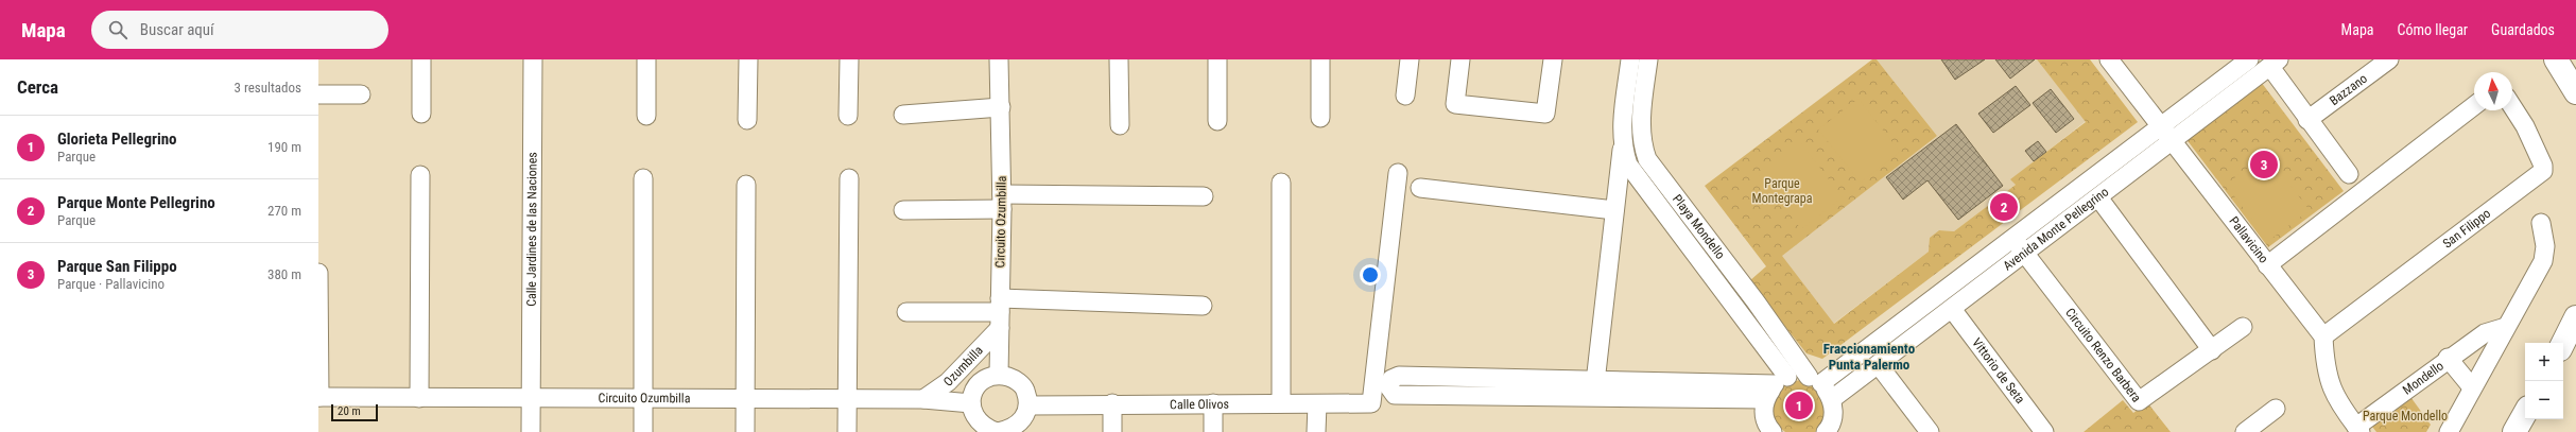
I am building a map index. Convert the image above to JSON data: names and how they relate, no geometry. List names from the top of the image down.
{
  "streets": {
    "street": [
      "Bazzano",
      "Circuito Ozumbilla",
      "Playa Mondello",
      "Calle Jardines de las Naciones",
      "Avenida Monte Pellegrino",
      "San Filippo",
      "Pallavicino",
      "Circuito Renzo Barbera",
      "Ozumbilla",
      "Vittorio de Seta",
      "Mondello",
      "Calle Olivos"
    ]
  },
  "crossings": [
    ["Circuito Ozumbilla", "Calle Jardines de las Naciones"],
    ["Circuito Ozumbilla", "Ozumbilla"],
    ["Circuito Ozumbilla", "Calle Olivos"],
    ["Playa Mondello", "Avenida Monte Pellegrino"],
    ["Avenida Monte Pellegrino", "Pallavicino"],
    ["Avenida Monte Pellegrino", "Circuito Renzo Barbera"],
    ["Avenida Monte Pellegrino", "Vittorio de Seta"],
    ["San Filippo", "Pallavicino"]
  ],
  "districts": ["Fraccionamiento Punta Palermo"],
  "parks": ["Parque Montegrapa", "Parque Mondello"],
  "scale_bar": "20 m",
  "north": "top",
  "page": {
    "header": "Mapa",
    "search": "Buscar aquí",
    "nav": ["Mapa", "Cómo llegar", "Guardados"],
    "heading": ["Cerca", "3 resultados"],
    "list": [
      {
        "mark": "1",
        "name": "Glorieta Pellegrino",
        "note": "Parque",
        "value": "190 m"
      },
      {
        "mark": "2",
        "name": "Parque Monte Pellegrino",
        "note": "Parque",
        "value": "270 m"
      },
      {
        "mark": "3",
        "name": "Parque San Filippo",
        "note": "Parque · Pallavicino",
        "value": "380 m"
      }
    ],
    "pins": ["3", "2", "1"],
    "map_buttons": ["+", "−"],
    "scale": "20 m"
  }
}
